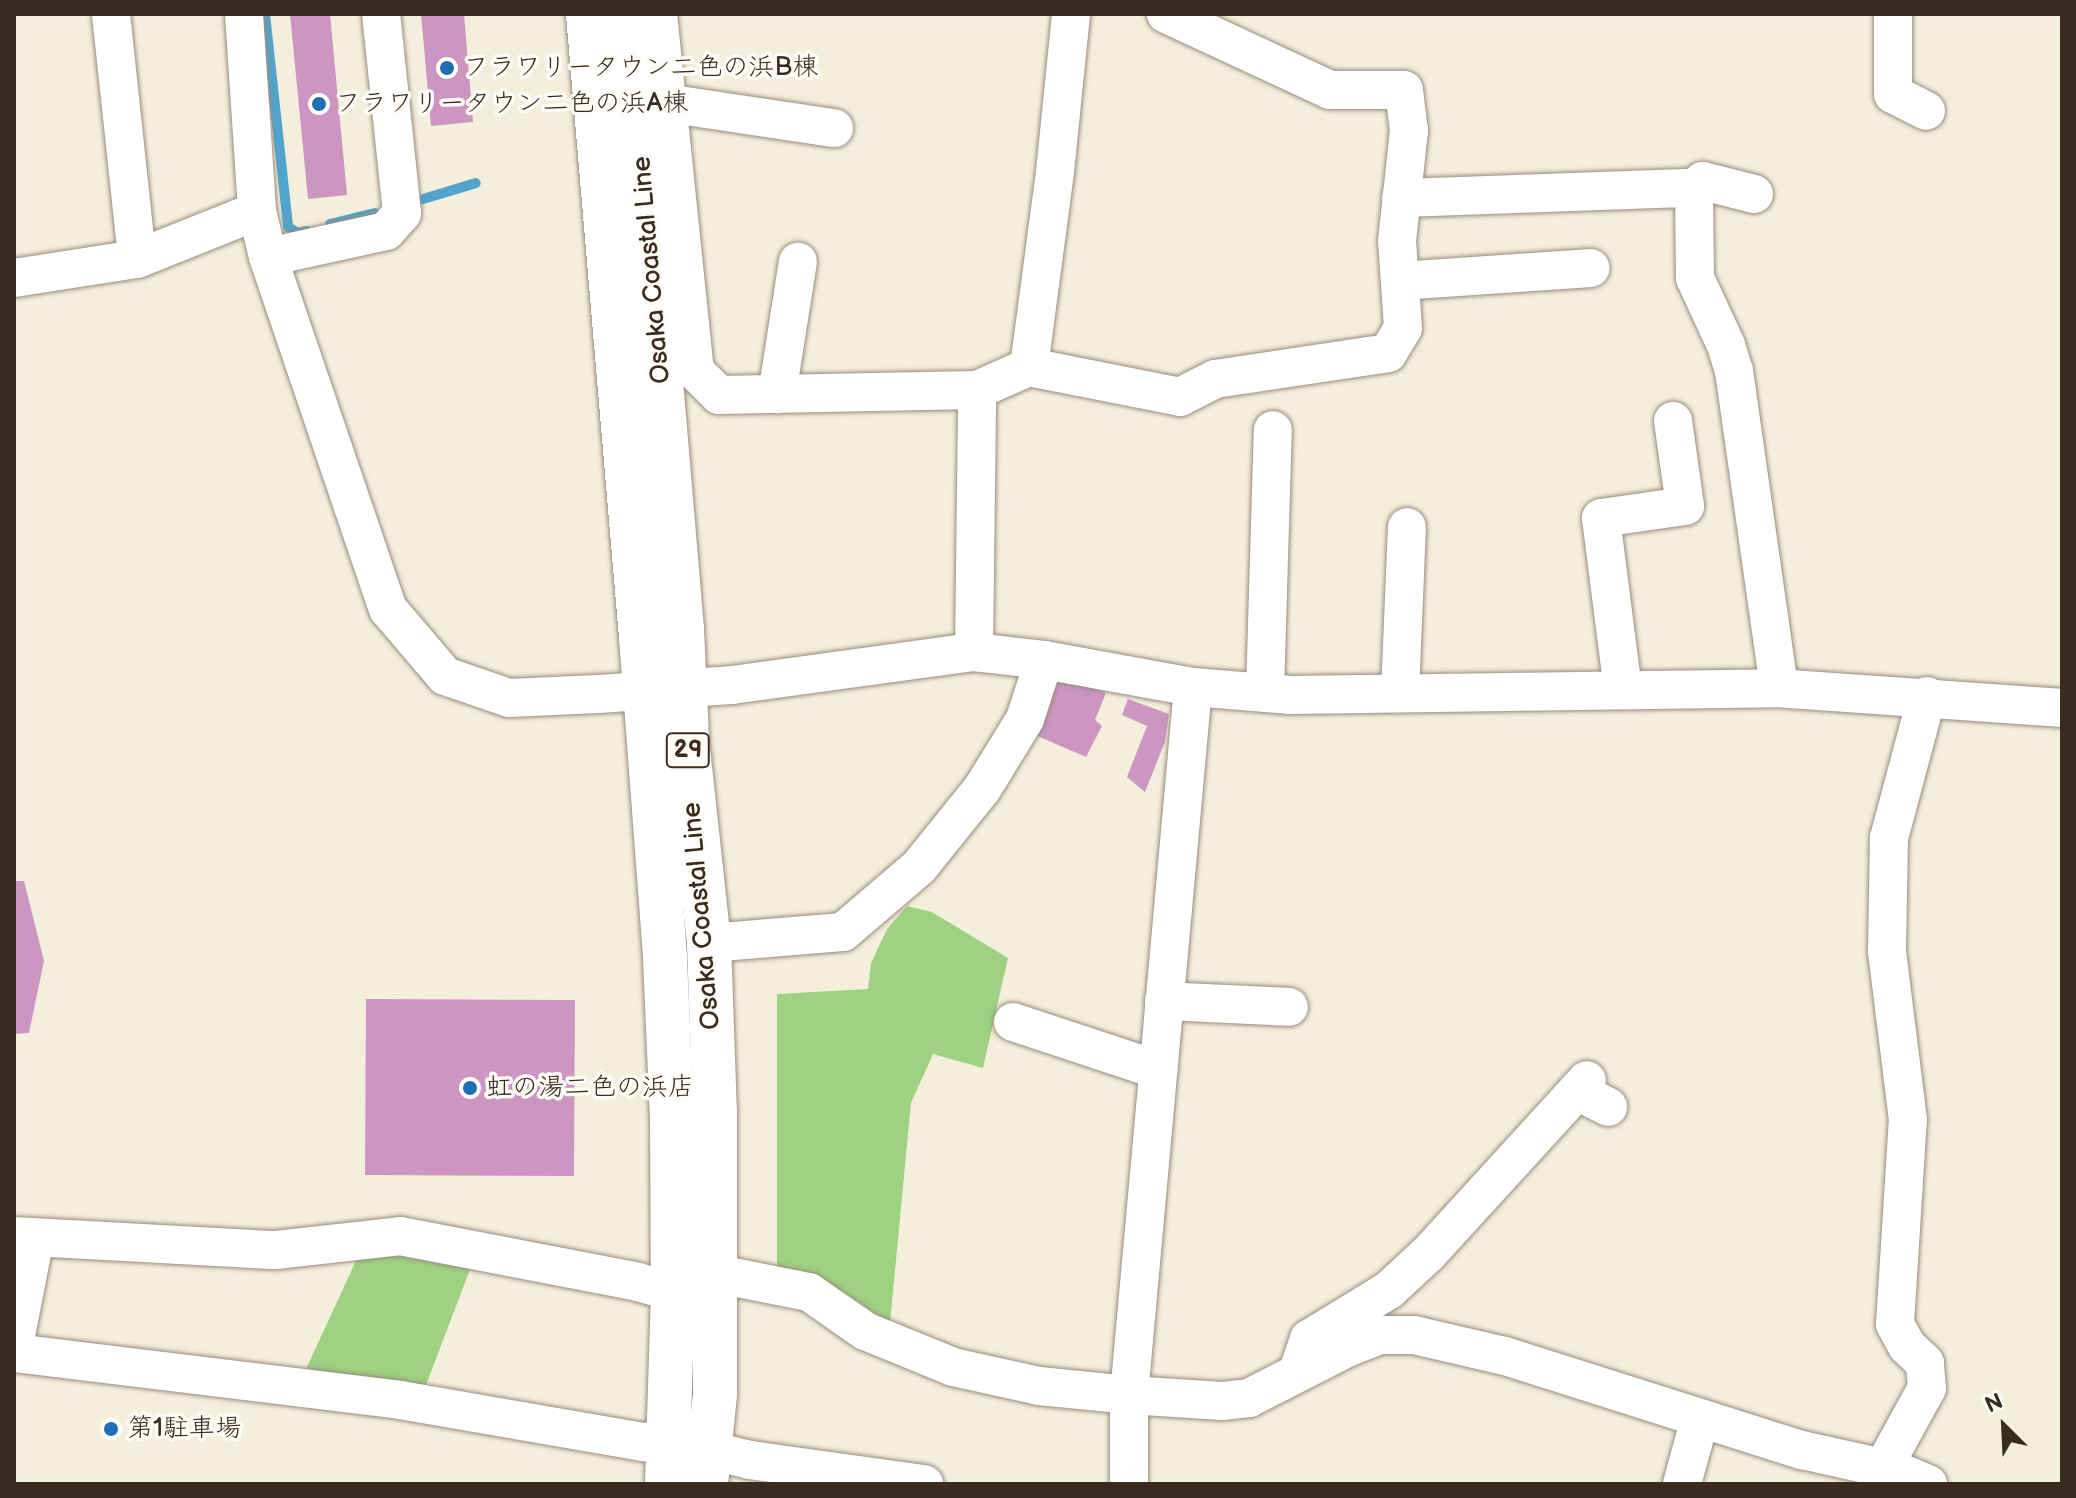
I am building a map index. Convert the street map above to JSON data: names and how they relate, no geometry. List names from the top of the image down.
{
  "streets": {
    "main road": ["Osaka Coastal Line", "29"]
  },
  "places": [
    "フラワリータウン二色の浜B棟",
    "フラワリータウン二色の浜A棟",
    "虹の湯二色の浜店",
    "第1駐車場"
  ],
  "north": "top left"
}
